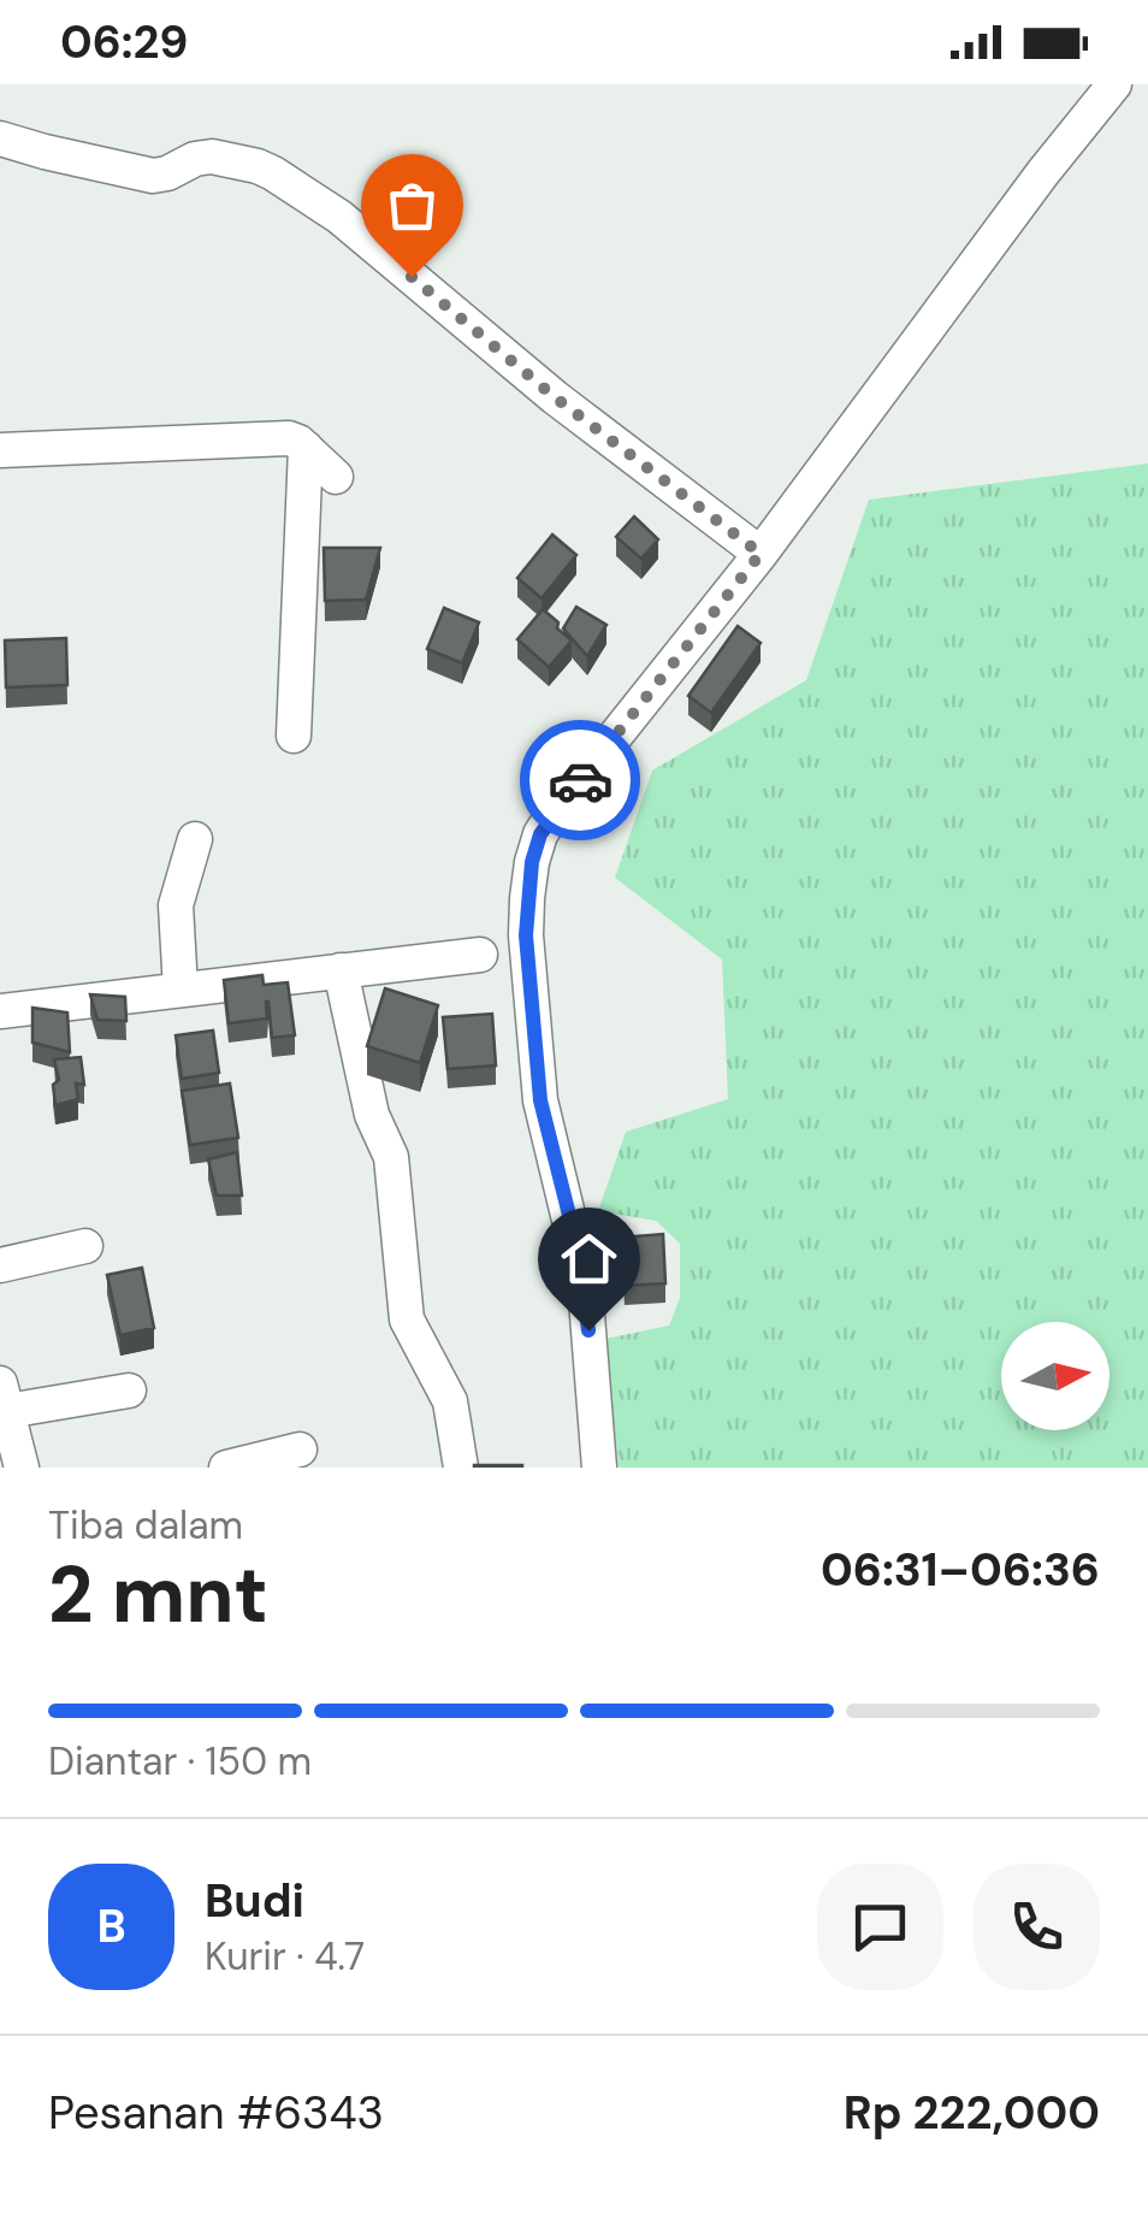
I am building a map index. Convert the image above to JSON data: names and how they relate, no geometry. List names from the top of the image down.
{
  "north": "right",
  "page": {
    "status": "06:29",
    "heading": ["2 mnt", "Tiba dalam", "06:31–06:36"],
    "panel": [
      "Budi",
      "Kurir · 4.7",
      "Pesanan #6343",
      "Rp 222,000"
    ],
    "bar": "Diantar · 150 m",
    "round": "B"
  }
}
